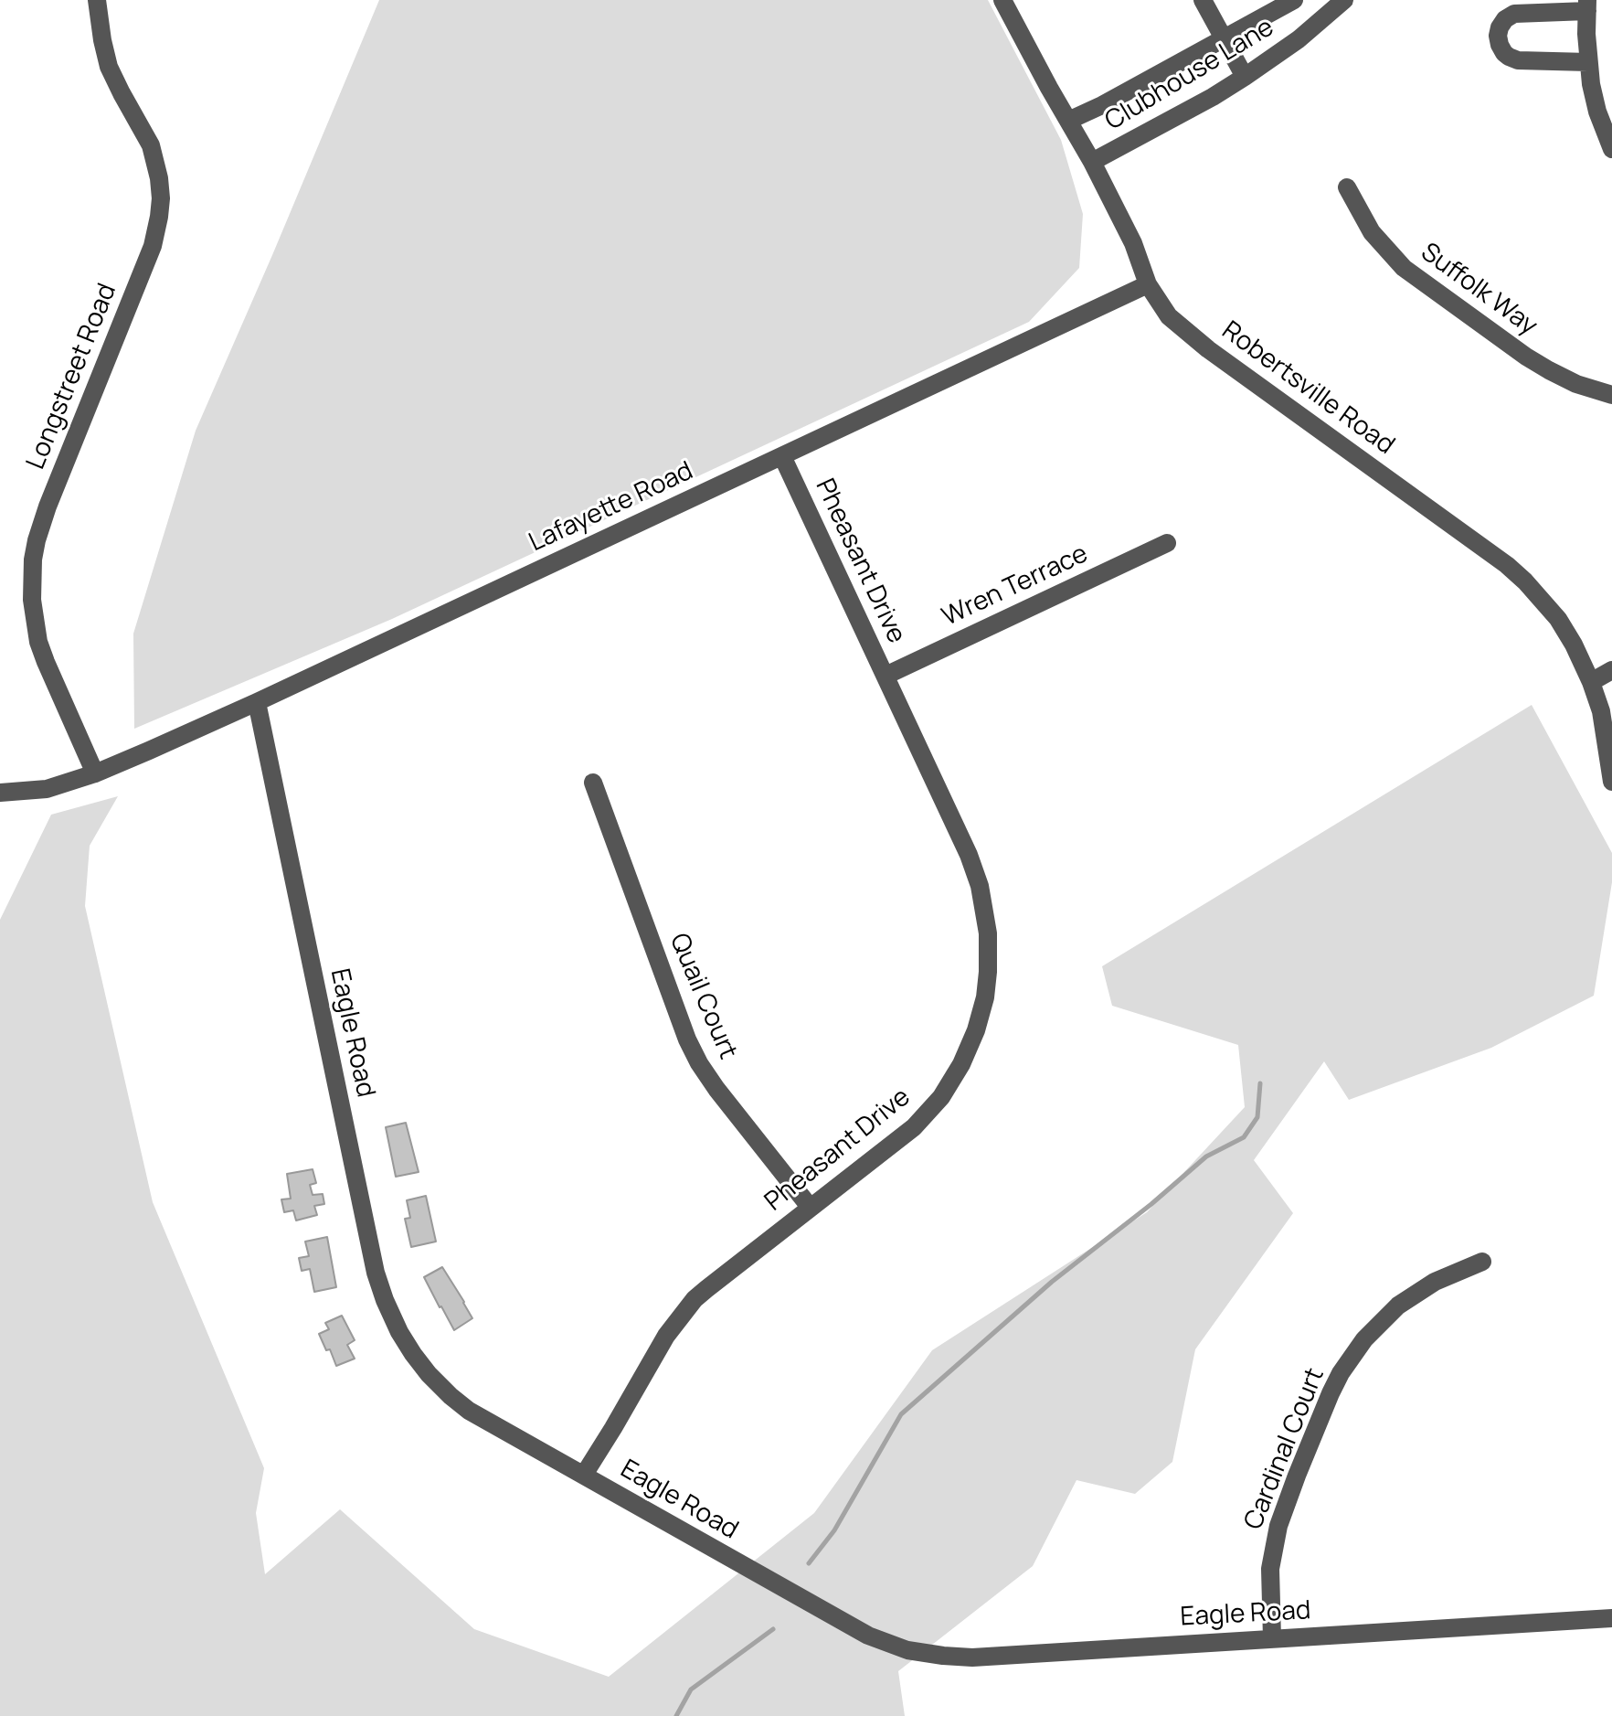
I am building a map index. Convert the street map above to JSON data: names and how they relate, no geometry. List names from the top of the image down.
{
  "streets": {
    "street": [
      "Clubhouse Lane",
      "Suffolk Way",
      "Longstreet Road",
      "Robertsville Road",
      "Lafayette Road",
      "Pheasant Drive",
      "Wren Terrace",
      "Quail Court",
      "Eagle Road",
      "Cardinal Court"
    ]
  },
  "crossings": [
    ["Clubhouse Lane", "Robertsville Road"],
    ["Longstreet Road", "Lafayette Road"],
    ["Robertsville Road", "Lafayette Road"],
    ["Lafayette Road", "Pheasant Drive"],
    ["Lafayette Road", "Eagle Road"],
    ["Pheasant Drive", "Wren Terrace"],
    ["Pheasant Drive", "Quail Court"],
    ["Pheasant Drive", "Eagle Road"],
    ["Eagle Road", "Cardinal Court"]
  ]
}
